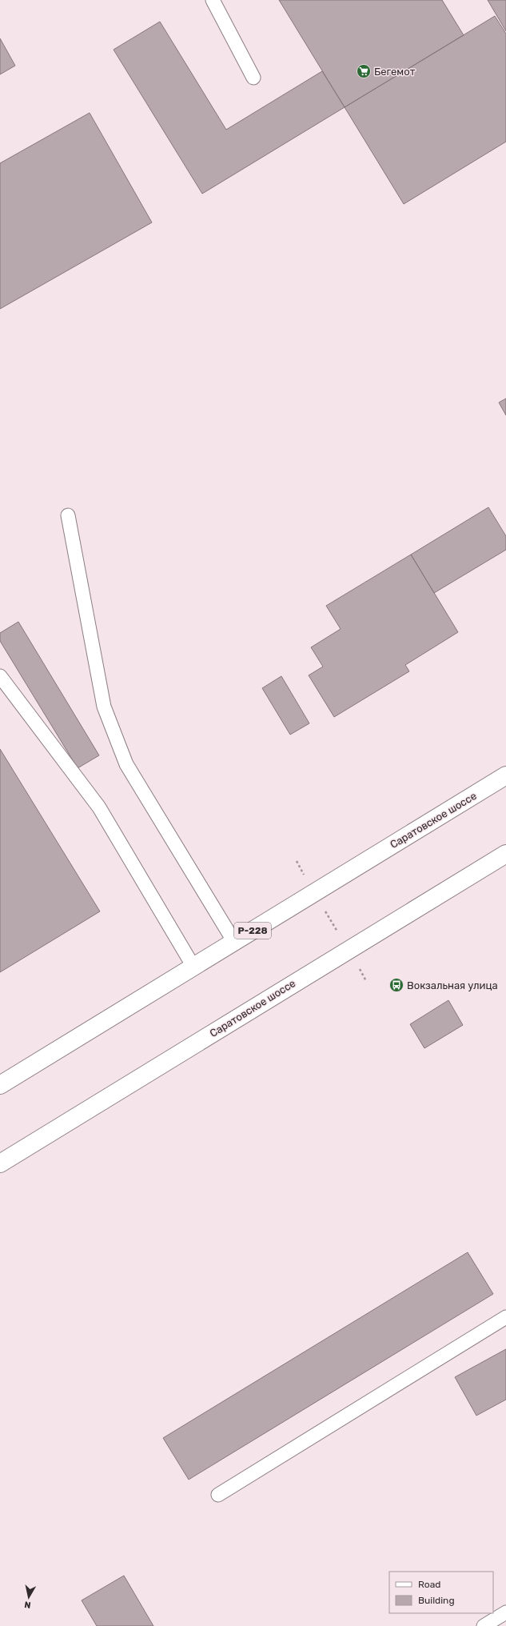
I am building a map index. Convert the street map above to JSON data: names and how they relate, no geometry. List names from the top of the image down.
{
  "streets": {
    "main road": ["Саратовское шоссе", "Р-228"]
  },
  "places": {
    "supermarket": ["Бегемот"],
    "bus stop": ["Вокзальная улица"]
  },
  "legend": ["Road", "Building"],
  "north": "bottom"
}
